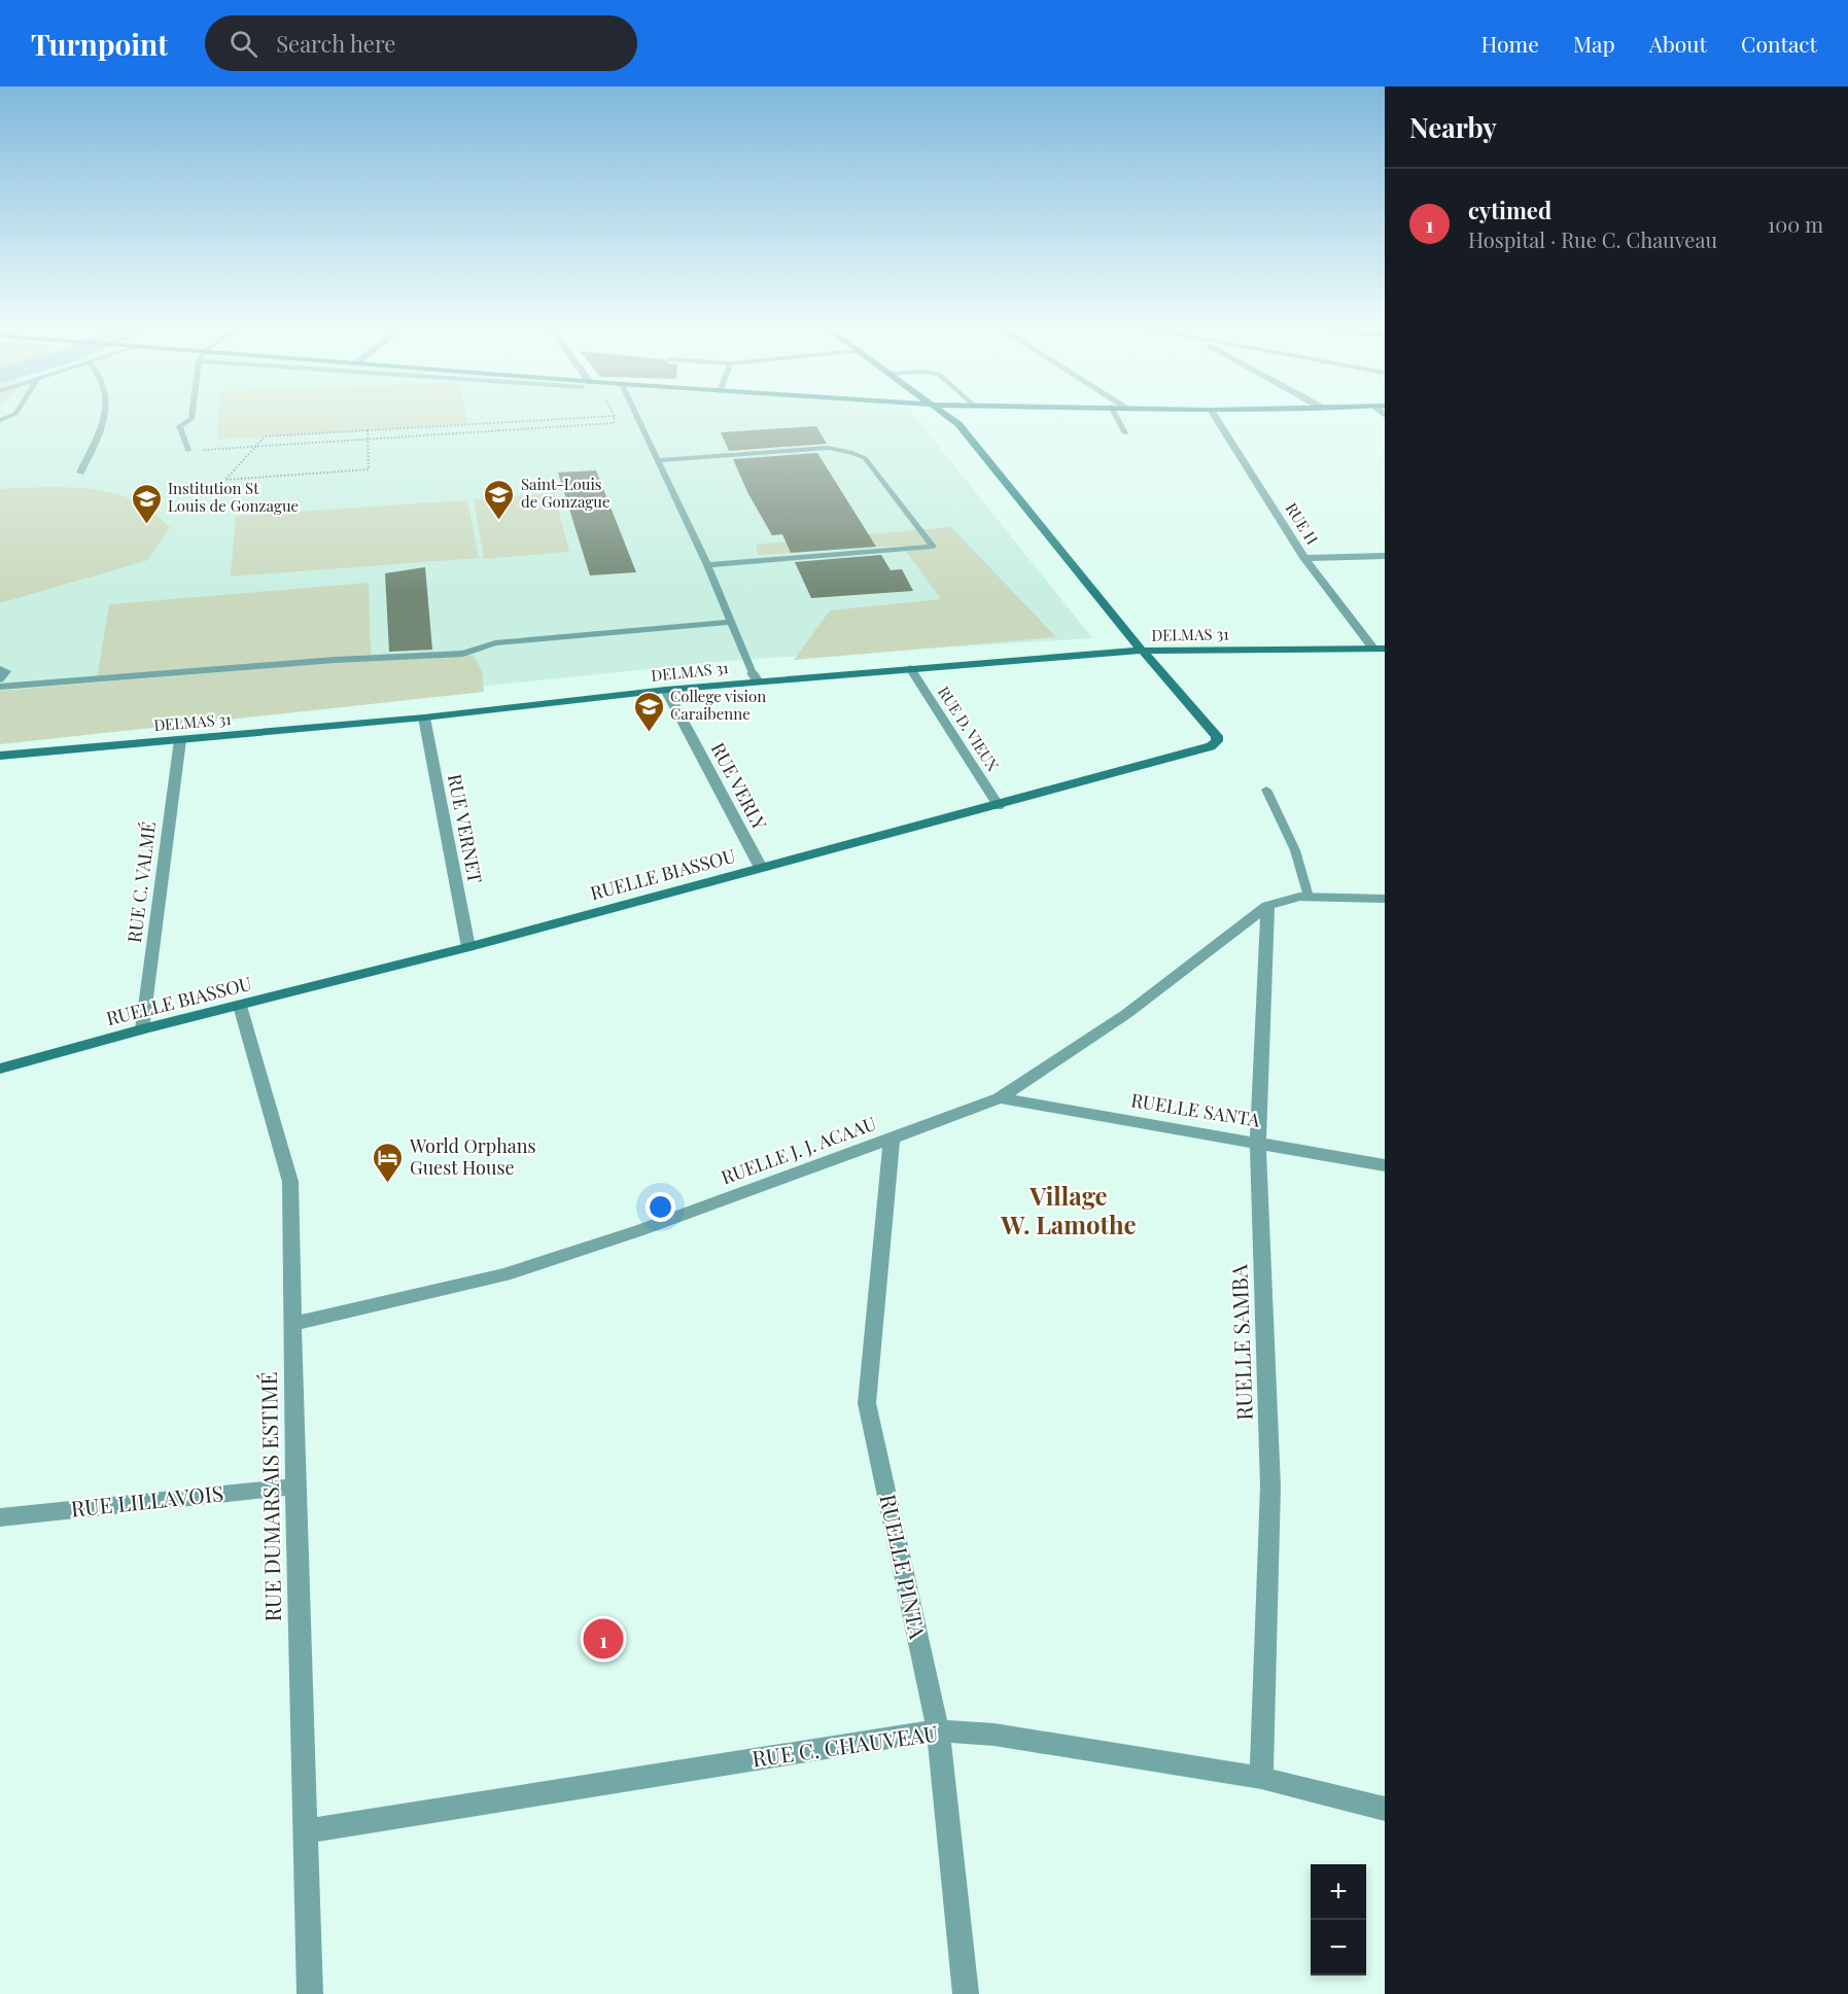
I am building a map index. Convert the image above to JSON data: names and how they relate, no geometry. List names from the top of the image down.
{
  "streets": {
    "street": [
      "RUE H",
      "DELMAS 31",
      "RUE D. VIEUX",
      "RUE VERLY",
      "RUE VERNET",
      "RUELLE BIASSOU",
      "RUE C. VALMÉ",
      "RUELLE SANTA",
      "RUELLE J. J. ACAAU",
      "RUELLE SAMBA",
      "RUE DUMARSAIS ESTIMÉ",
      "RUE LILLAVOIS",
      "RUELLE PINTA",
      "RUE C. CHAUVEAU"
    ]
  },
  "crossings": [
    ["RUE H", "DELMAS 31"],
    ["DELMAS 31", "RUE D. VIEUX"],
    ["DELMAS 31", "RUE VERLY"],
    ["DELMAS 31", "RUE VERNET"],
    ["DELMAS 31", "RUELLE BIASSOU"],
    ["DELMAS 31", "RUE C. VALMÉ"],
    ["RUE D. VIEUX", "RUELLE BIASSOU"],
    ["RUE VERLY", "RUELLE BIASSOU"],
    ["RUE VERNET", "RUELLE BIASSOU"],
    ["RUELLE BIASSOU", "RUE C. VALMÉ"],
    ["RUELLE BIASSOU", "RUE DUMARSAIS ESTIMÉ"],
    ["RUELLE SANTA", "RUELLE J. J. ACAAU"],
    ["RUELLE SANTA", "RUELLE SAMBA"],
    ["RUELLE J. J. ACAAU", "RUELLE SAMBA"],
    ["RUELLE J. J. ACAAU", "RUE DUMARSAIS ESTIMÉ"],
    ["RUELLE J. J. ACAAU", "RUELLE PINTA"],
    ["RUELLE SAMBA", "RUE C. CHAUVEAU"],
    ["RUE DUMARSAIS ESTIMÉ", "RUE LILLAVOIS"],
    ["RUE DUMARSAIS ESTIMÉ", "RUE C. CHAUVEAU"],
    ["RUELLE PINTA", "RUE C. CHAUVEAU"]
  ],
  "districts": ["Village W. Lamothe"],
  "places": {
    "school or university": ["Saint-Louis de Gonzague", "Institution St Louis de Gonzague", "College vision Caraibenne"],
    "hotel": ["World Orphans Guest House"]
  },
  "page": {
    "header": "Turnpoint",
    "search": "Search here",
    "nav": [
      "Home",
      "Map",
      "About",
      "Contact"
    ],
    "heading": "Nearby",
    "list": [
      {
        "mark": "1",
        "name": "cytimed",
        "note": "Hospital · Rue C. Chauveau",
        "value": "100 m"
      }
    ],
    "pins": "1",
    "map_buttons": ["+", "−"]
  }
}
